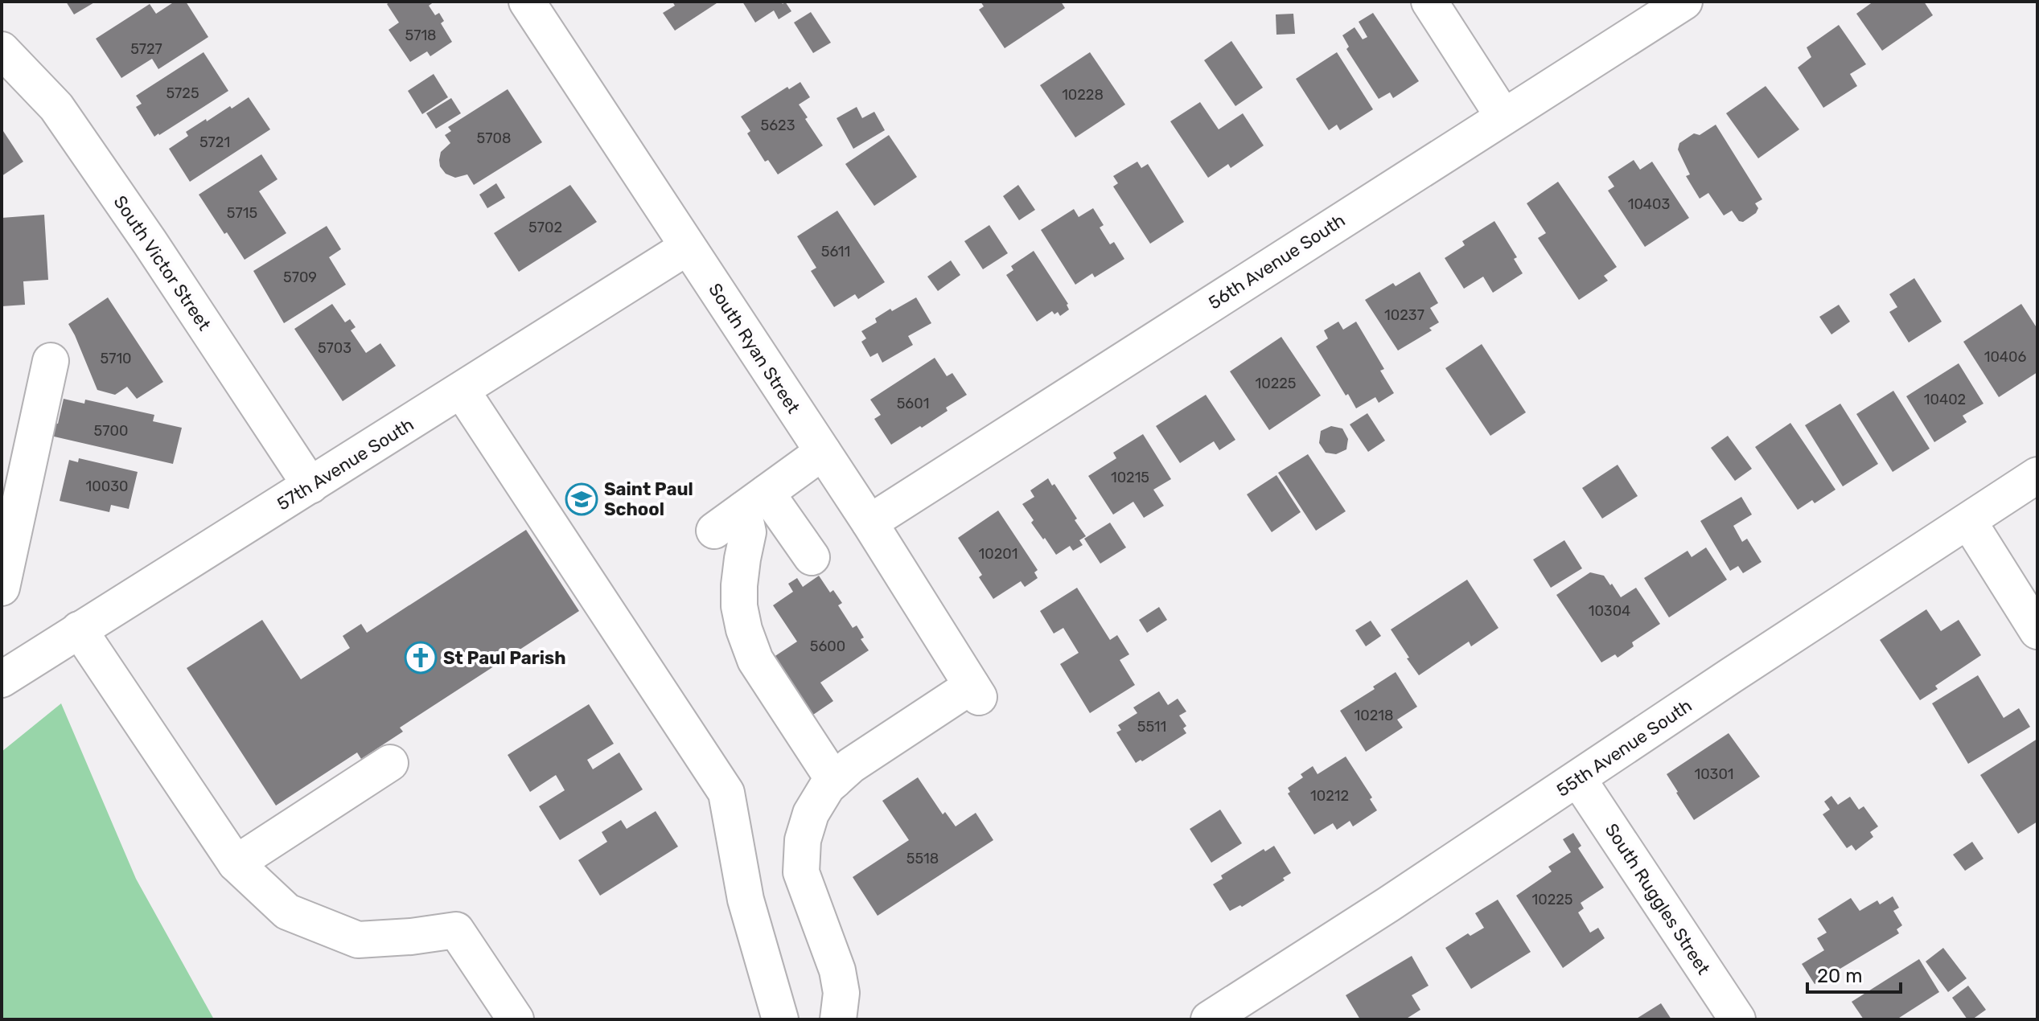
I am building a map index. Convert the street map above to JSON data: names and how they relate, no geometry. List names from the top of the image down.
{
  "streets": {
    "street": [
      "56th Avenue South",
      "South Victor Street",
      "South Ryan Street",
      "57th Avenue South",
      "55th Avenue South",
      "South Ruggles Street"
    ]
  },
  "crossings": [
    ["56th Avenue South", "South Ryan Street"],
    ["South Victor Street", "57th Avenue South"],
    ["South Ryan Street", "57th Avenue South"],
    ["55th Avenue South", "South Ruggles Street"]
  ],
  "places": {
    "school or university": ["Saint Paul School"],
    "church": ["St Paul Parish"]
  },
  "house_numbers": [
    "5718",
    "5727",
    "5725",
    "10228",
    "5623",
    "5708",
    "5721",
    "10403",
    "5715",
    "5702",
    "5611",
    "5709",
    "10237",
    "5703",
    "10406",
    "5710",
    "10225",
    "10402",
    "5601",
    "5700",
    "10215",
    "10030",
    "10201",
    "10304",
    "5600",
    "10218",
    "5511",
    "10301",
    "10212",
    "5518",
    "10225"
  ],
  "scale_bar": "20 m"
}
